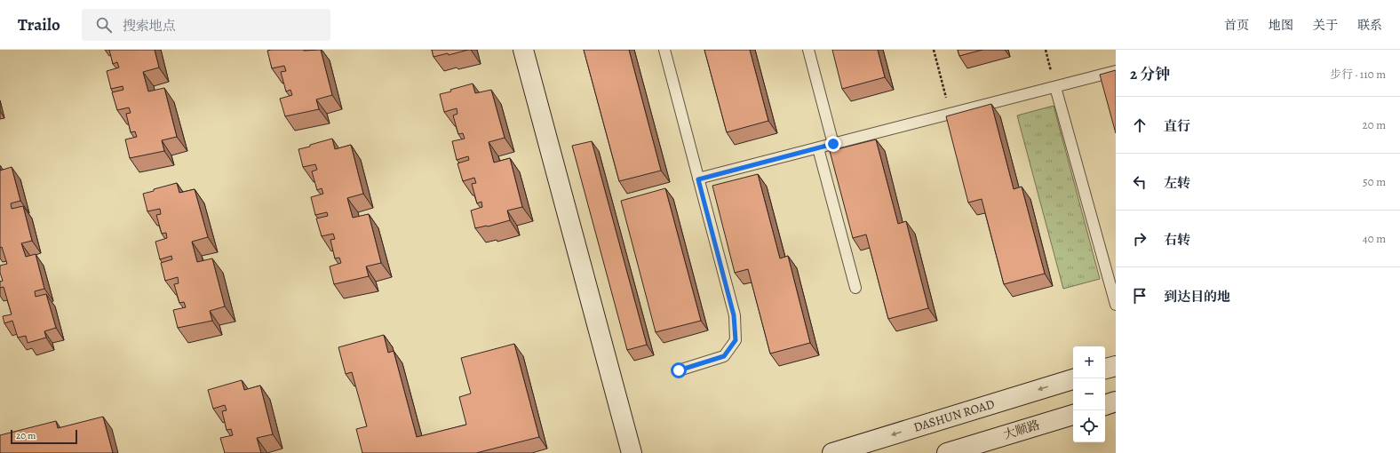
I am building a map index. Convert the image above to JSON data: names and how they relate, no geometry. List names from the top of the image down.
{
  "streets": {
    "street": ["DASHUN ROAD", "大顺路"]
  },
  "one_way": ["DASHUN ROAD"],
  "scale_bar": "20 m",
  "page": {
    "header": "Trailo",
    "search": "搜索地点",
    "nav": [
      "首页",
      "地图",
      "关于",
      "联系"
    ],
    "heading": ["2 分钟", "步行 · 110 m"],
    "list": [
      ["直行", "20 m"],
      ["左转", "50 m"],
      ["右转", "40 m"],
      "到达目的地"
    ],
    "map_buttons": ["+", "−"],
    "scale": "20 m"
  }
}
